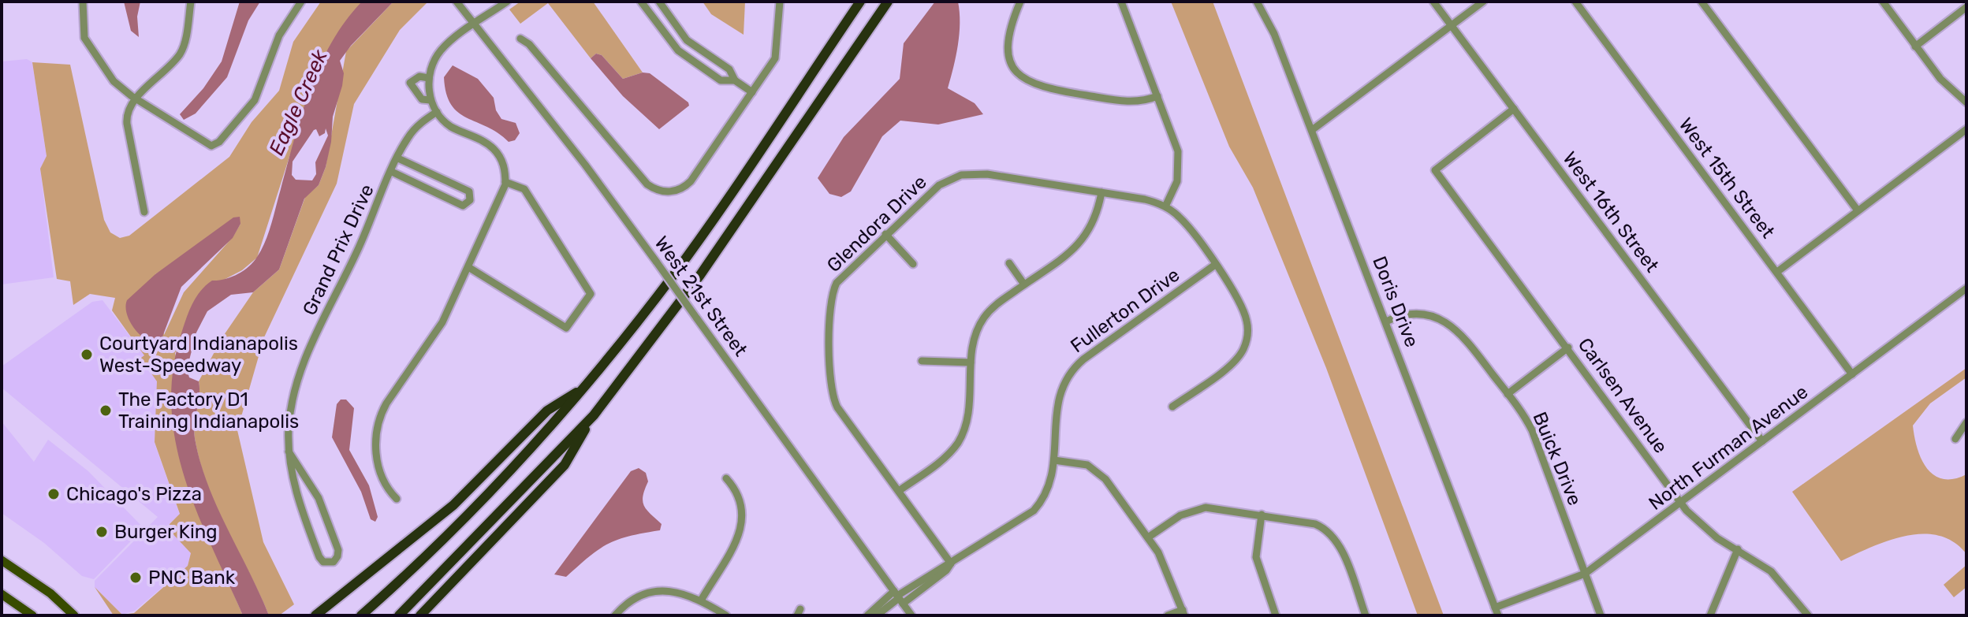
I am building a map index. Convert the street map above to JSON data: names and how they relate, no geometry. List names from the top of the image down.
{
  "streets": {
    "street": [
      "West 15th Street",
      "West 16th Street",
      "Glendora Drive",
      "Grand Prix Drive",
      "West 21st Street",
      "Doris Drive",
      "Fullerton Drive",
      "Carlsen Avenue",
      "North Furman Avenue",
      "Buick Drive"
    ]
  },
  "crossings": [
    ["West 15th Street", "North Furman Avenue"],
    ["West 16th Street", "Carlsen Avenue"],
    ["West 16th Street", "North Furman Avenue"],
    ["Glendora Drive", "Fullerton Drive"],
    ["West 21st Street", "Fullerton Drive"],
    ["Doris Drive", "North Furman Avenue"],
    ["Doris Drive", "Buick Drive"],
    ["Carlsen Avenue", "North Furman Avenue"],
    ["North Furman Avenue", "Buick Drive"]
  ],
  "water": ["Eagle Creek"],
  "places": [
    "Courtyard Indianapolis West-Speedway",
    "The Factory D1 Training Indianapolis",
    "Chicago's Pizza",
    "Burger King",
    "PNC Bank"
  ]
}
